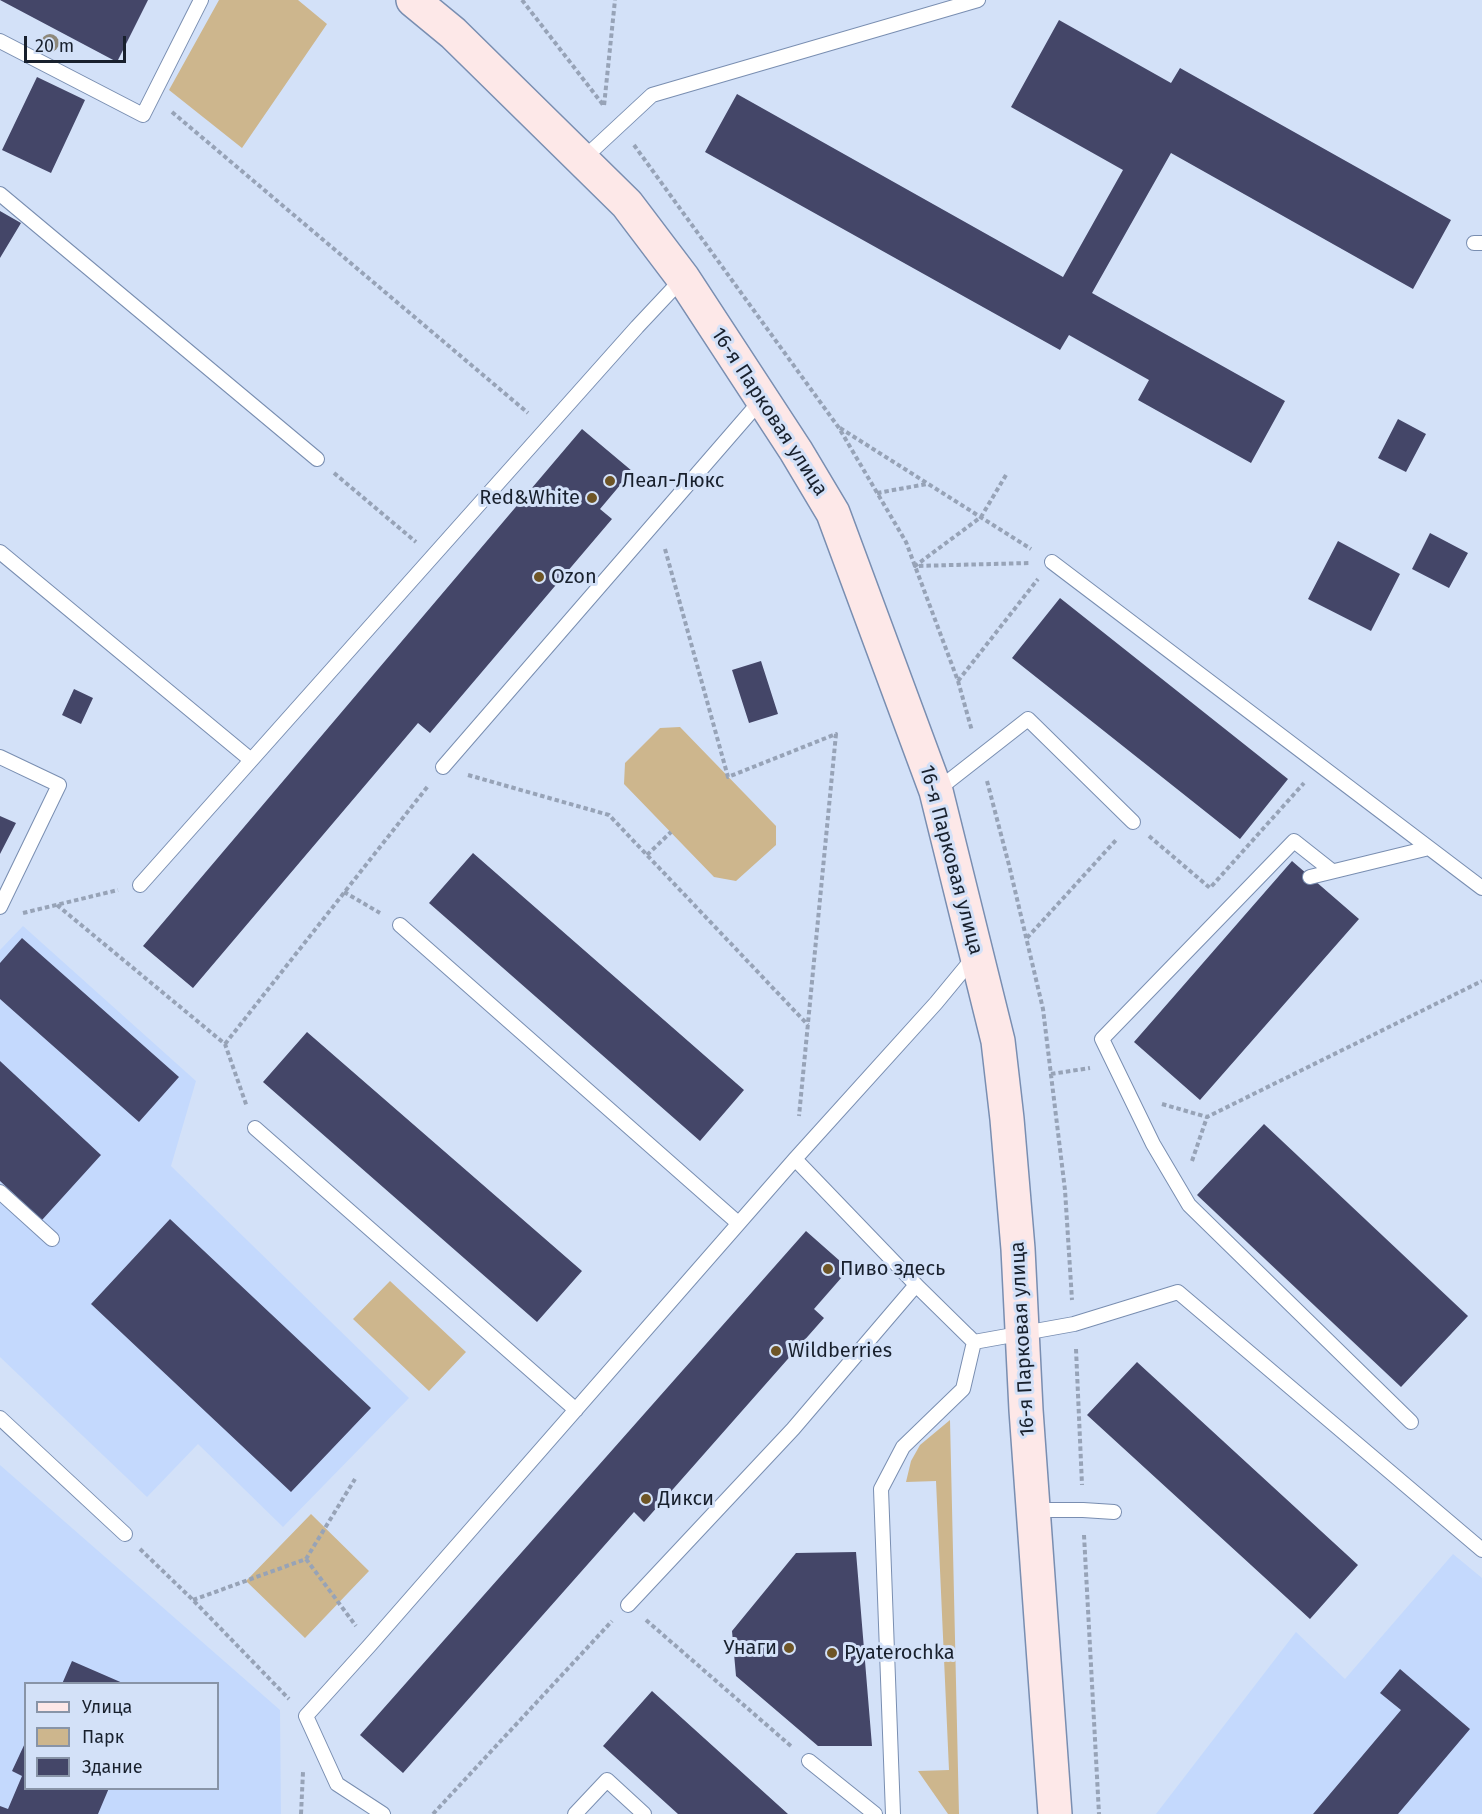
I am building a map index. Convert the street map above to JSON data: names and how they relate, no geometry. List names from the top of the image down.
{
  "streets": {
    "main road": ["16-я Парковая улица"]
  },
  "places": [
    "Леал-Люкс",
    "Red&White",
    "Ozon",
    "Пиво здесь",
    "Wildberries",
    "Дикси",
    "Унаги",
    "Pyaterochka"
  ],
  "legend": ["Улица", "Парк", "Здание"],
  "scale_bar": "20 m"
}
